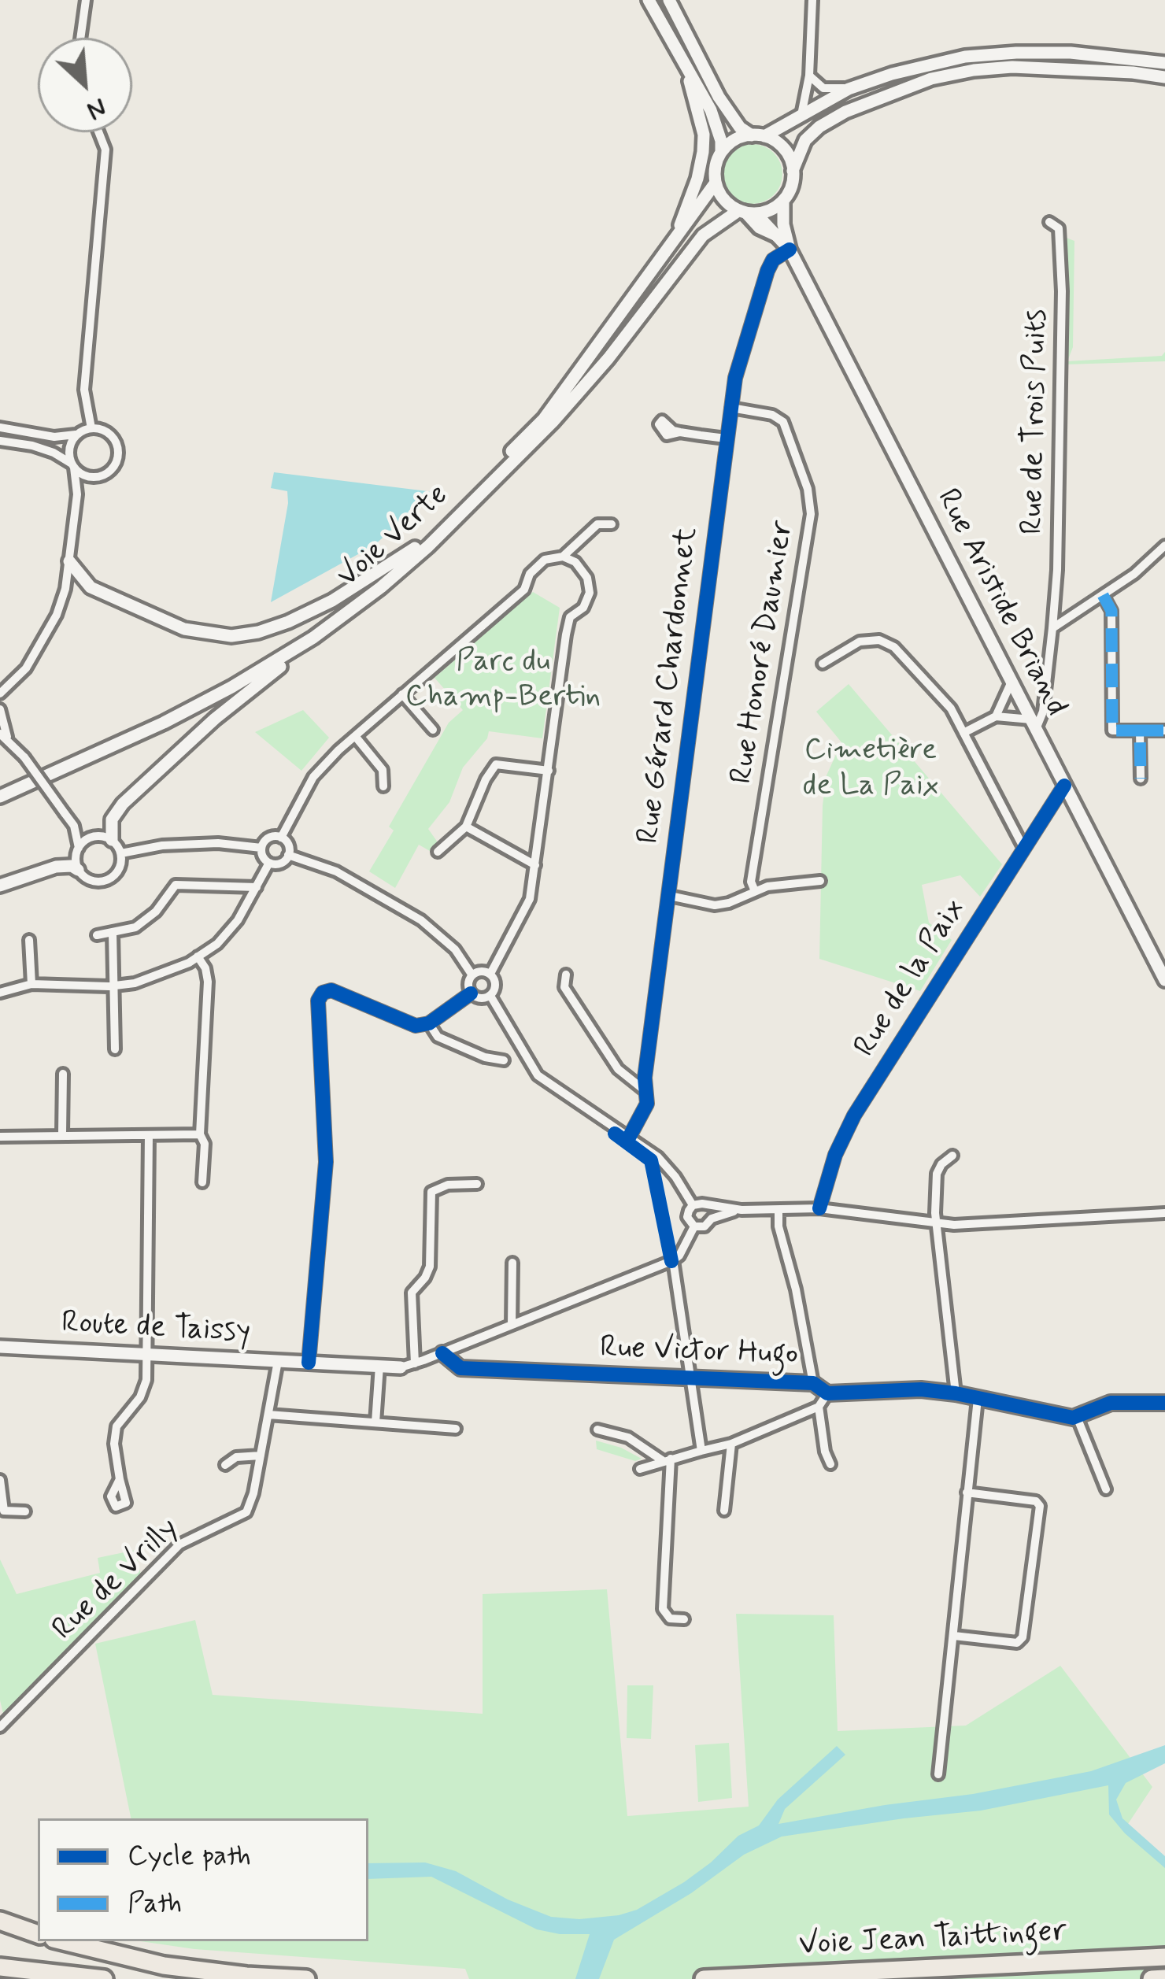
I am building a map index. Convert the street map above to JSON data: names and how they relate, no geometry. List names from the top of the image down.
{
  "streets": {
    "highway": ["Voie Jean Taittinger"],
    "main road": [
      "Voie Verte",
      "Rue Aristide Briand",
      "Route de Taissy",
      "Rue Victor Hugo"
    ],
    "street": [
      "Rue de Trois Puits",
      "Rue Honoré Daumier",
      "Rue Gérard Chardonnet",
      "Rue de la Paix",
      "Rue de Vrilly"
    ]
  },
  "crossings": [
    ["Voie Verte", "Rue Aristide Briand"],
    ["Rue Aristide Briand", "Rue Gérard Chardonnet"],
    ["Rue Aristide Briand", "Rue de la Paix"],
    ["Rue Honoré Daumier", "Rue Gérard Chardonnet"],
    ["Route de Taissy", "Rue de Vrilly"]
  ],
  "parks": ["Parc du Champ-Bertin", "Cimetière de La Paix"],
  "legend": ["Cycle path", "Path"],
  "north": "bottom right"
}
